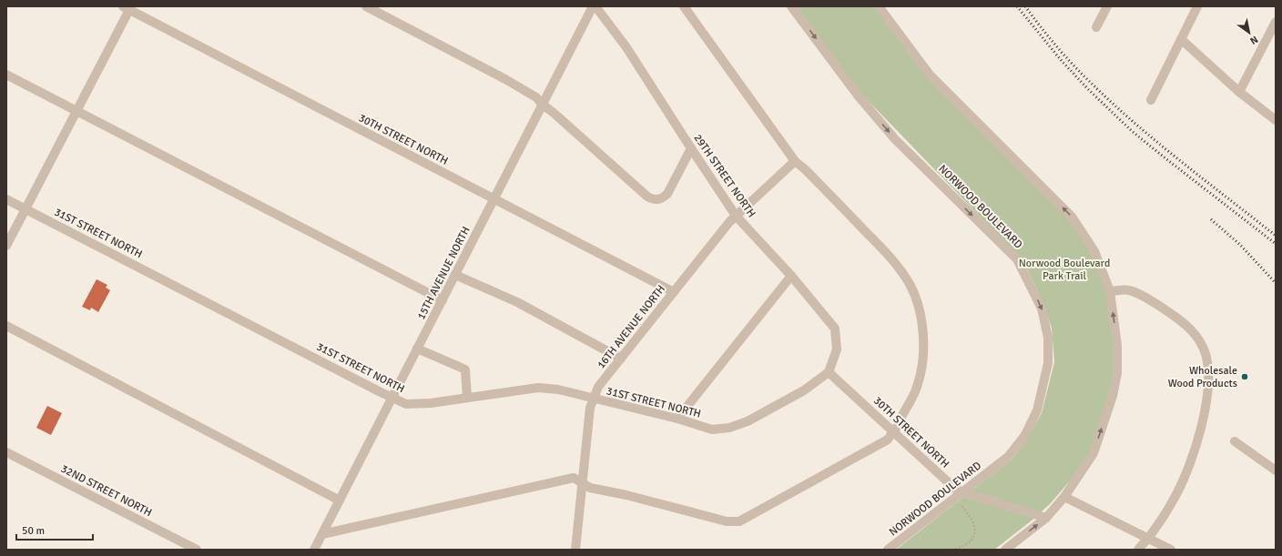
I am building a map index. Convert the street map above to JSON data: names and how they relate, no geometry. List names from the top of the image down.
{
  "streets": {
    "street": [
      "30TH STREET NORTH",
      "29TH STREET NORTH",
      "NORWOOD BOULEVARD",
      "31ST STREET NORTH",
      "15TH AVENUE NORTH",
      "16TH AVENUE NORTH",
      "32ND STREET NORTH"
    ]
  },
  "crossings": [
    ["30TH STREET NORTH", "29TH STREET NORTH"],
    ["30TH STREET NORTH", "NORWOOD BOULEVARD"],
    ["30TH STREET NORTH", "31ST STREET NORTH"],
    ["30TH STREET NORTH", "15TH AVENUE NORTH"],
    ["30TH STREET NORTH", "16TH AVENUE NORTH"],
    ["29TH STREET NORTH", "31ST STREET NORTH"],
    ["29TH STREET NORTH", "16TH AVENUE NORTH"],
    ["31ST STREET NORTH", "15TH AVENUE NORTH"],
    ["31ST STREET NORTH", "16TH AVENUE NORTH"]
  ],
  "parks": ["Norwood Boulevard Park Trail"],
  "places": ["Wholesale Wood Products"],
  "scale_bar": "50 m",
  "north": "bottom right"
}
